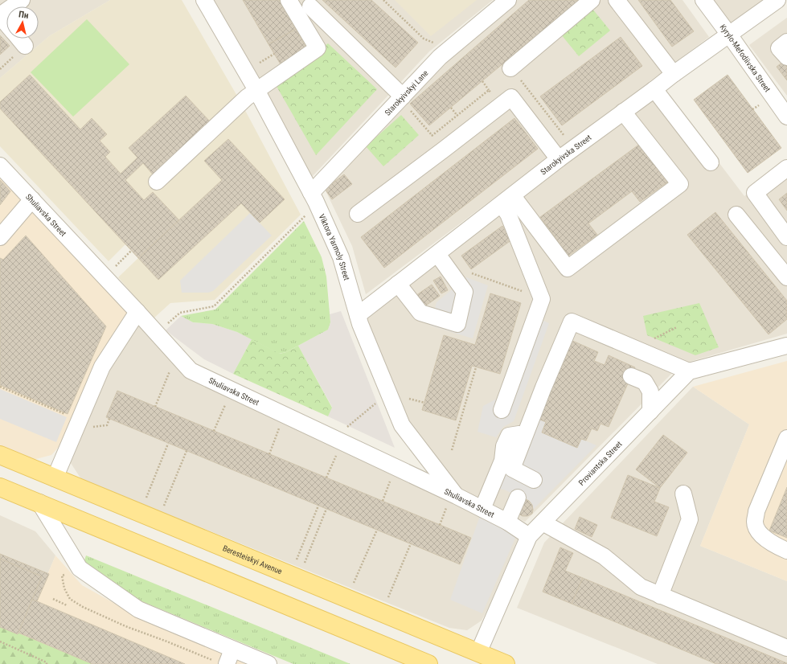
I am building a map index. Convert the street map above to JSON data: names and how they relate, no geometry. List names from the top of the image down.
{
  "streets": {
    "main road": ["Beresteiskyi Avenue"],
    "street": [
      "Kyrylo-Mefodiivska Street",
      "Starokyivskyi Lane",
      "Starokyivska Street",
      "Shuliavska Street",
      "Viktora Yarmoly Street",
      "Proviantska Street"
    ]
  },
  "crossings": [
    ["Kyrylo-Mefodiivska Street", "Starokyivska Street"],
    ["Starokyivskyi Lane", "Viktora Yarmoly Street"],
    ["Starokyivska Street", "Viktora Yarmoly Street"],
    ["Shuliavska Street", "Viktora Yarmoly Street"],
    ["Shuliavska Street", "Proviantska Street"],
    ["Proviantska Street", "Beresteiskyi Avenue"]
  ],
  "north": "top"
}
